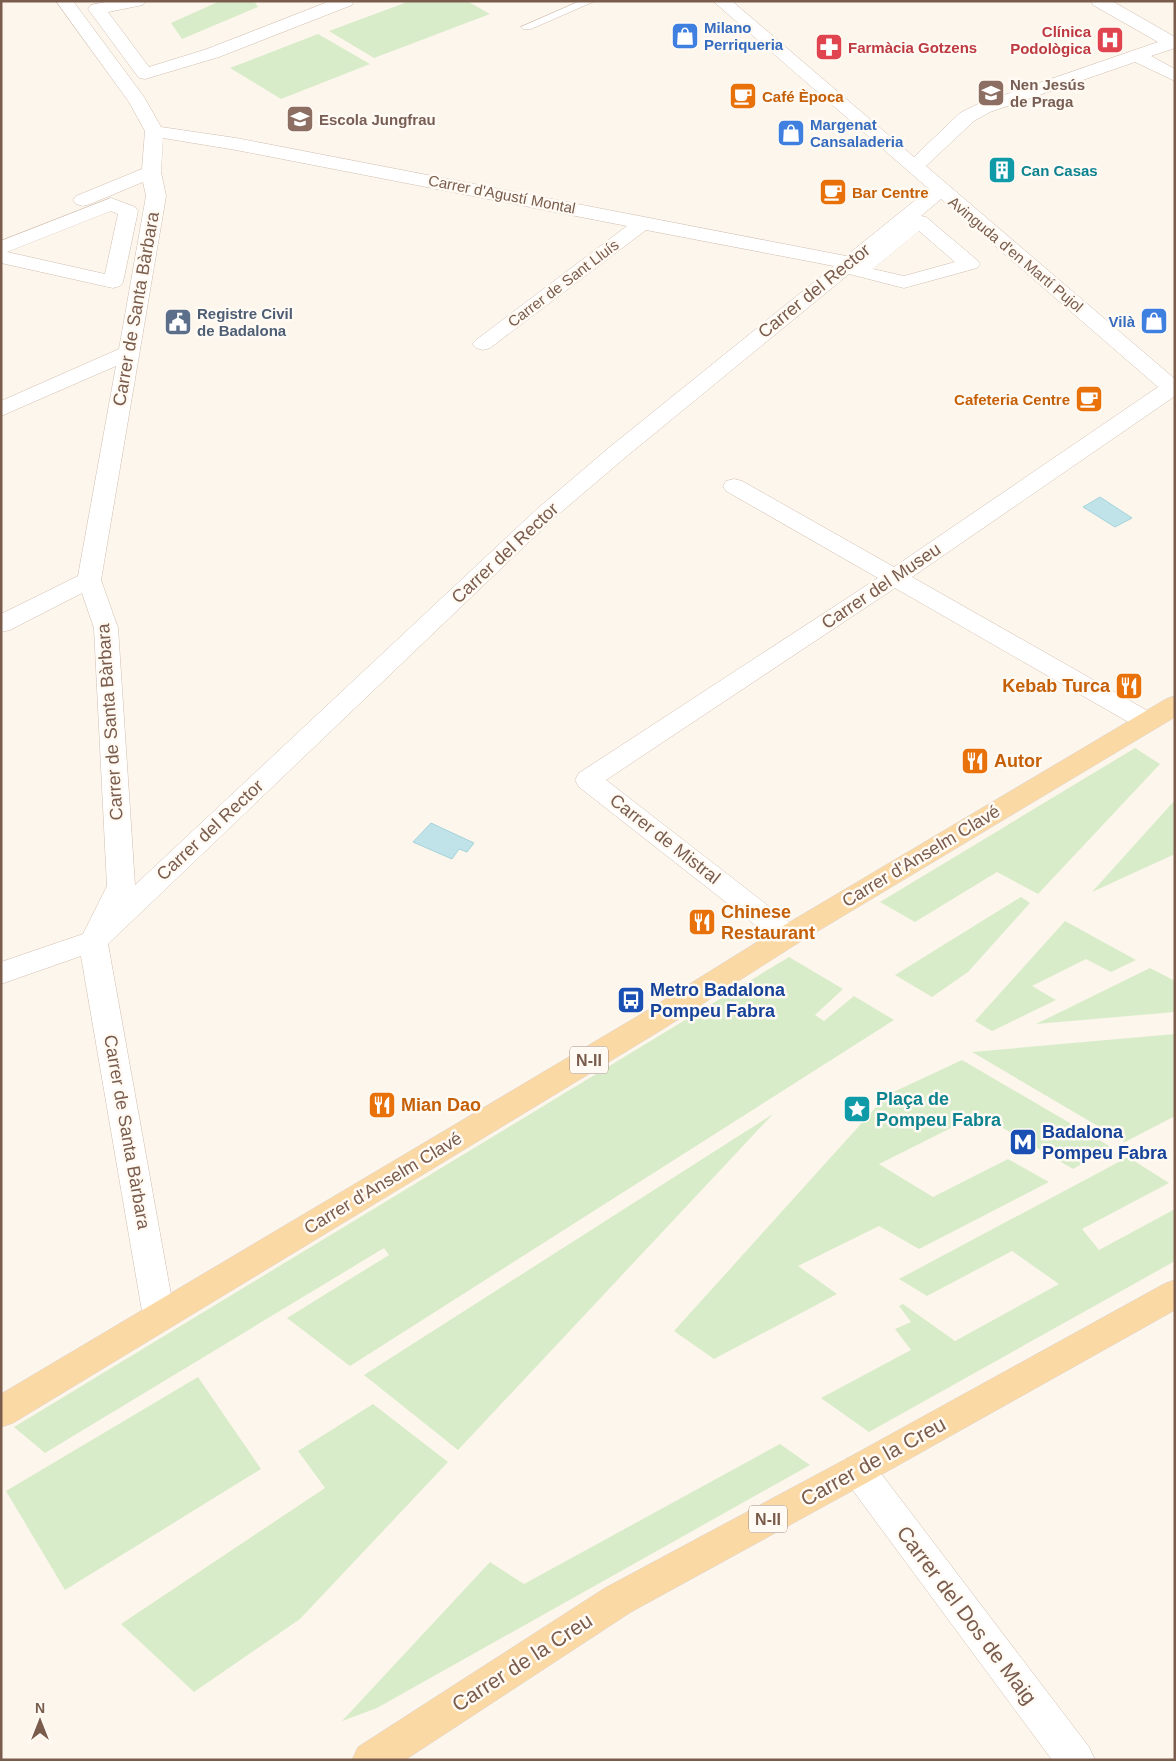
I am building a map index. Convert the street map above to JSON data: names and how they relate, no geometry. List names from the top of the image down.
{
  "streets": {
    "main road": ["Carrer d'Anselm Clavé", "N-II", "Carrer de la Creu"],
    "street": [
      "Carrer d'Agustí Montal",
      "Avinguda d'en Martí Pujol",
      "Carrer de Sant Lluís",
      "Carrer del Rector",
      "Carrer de Santa Bàrbara",
      "Carrer del Museu",
      "Carrer de Mistral",
      "Carrer del Dos de Maig"
    ]
  },
  "crossings": [
    ["Carrer d'Agustí Montal", "Carrer de Sant Lluís"],
    ["Carrer d'Agustí Montal", "Carrer del Rector"],
    ["Carrer d'Agustí Montal", "Carrer de Santa Bàrbara"],
    ["Avinguda d'en Martí Pujol", "Carrer del Rector"],
    ["Avinguda d'en Martí Pujol", "Carrer del Museu"],
    ["Carrer del Rector", "Carrer de Santa Bàrbara"],
    ["Carrer de Santa Bàrbara", "Carrer d'Anselm Clavé"],
    ["Carrer del Museu", "Carrer de Mistral"],
    ["Carrer de Mistral", "Carrer d'Anselm Clavé"],
    ["Carrer de la Creu", "Carrer del Dos de Maig"]
  ],
  "places": {
    "shop": ["Milano Perriqueria", "Margenat Cansaladeria", "Vilà"],
    "hospital": ["Clínica Podològica"],
    "pharmacy": ["Farmàcia Gotzens"],
    "school or university": ["Nen Jesús de Praga", "Escola Jungfrau"],
    "cafe": ["Café Època", "Bar Centre", "Cafeteria Centre"],
    "building": ["Can Casas"],
    "public building": ["Registre Civil de Badalona"],
    "restaurant": [
      "Kebab Turca",
      "Autor",
      "Chinese Restaurant",
      "Mian Dao"
    ],
    "bus stop": ["Metro Badalona Pompeu Fabra"],
    "place": ["Plaça de Pompeu Fabra"],
    "metro station": ["Badalona Pompeu Fabra"]
  },
  "north": "top"
}
